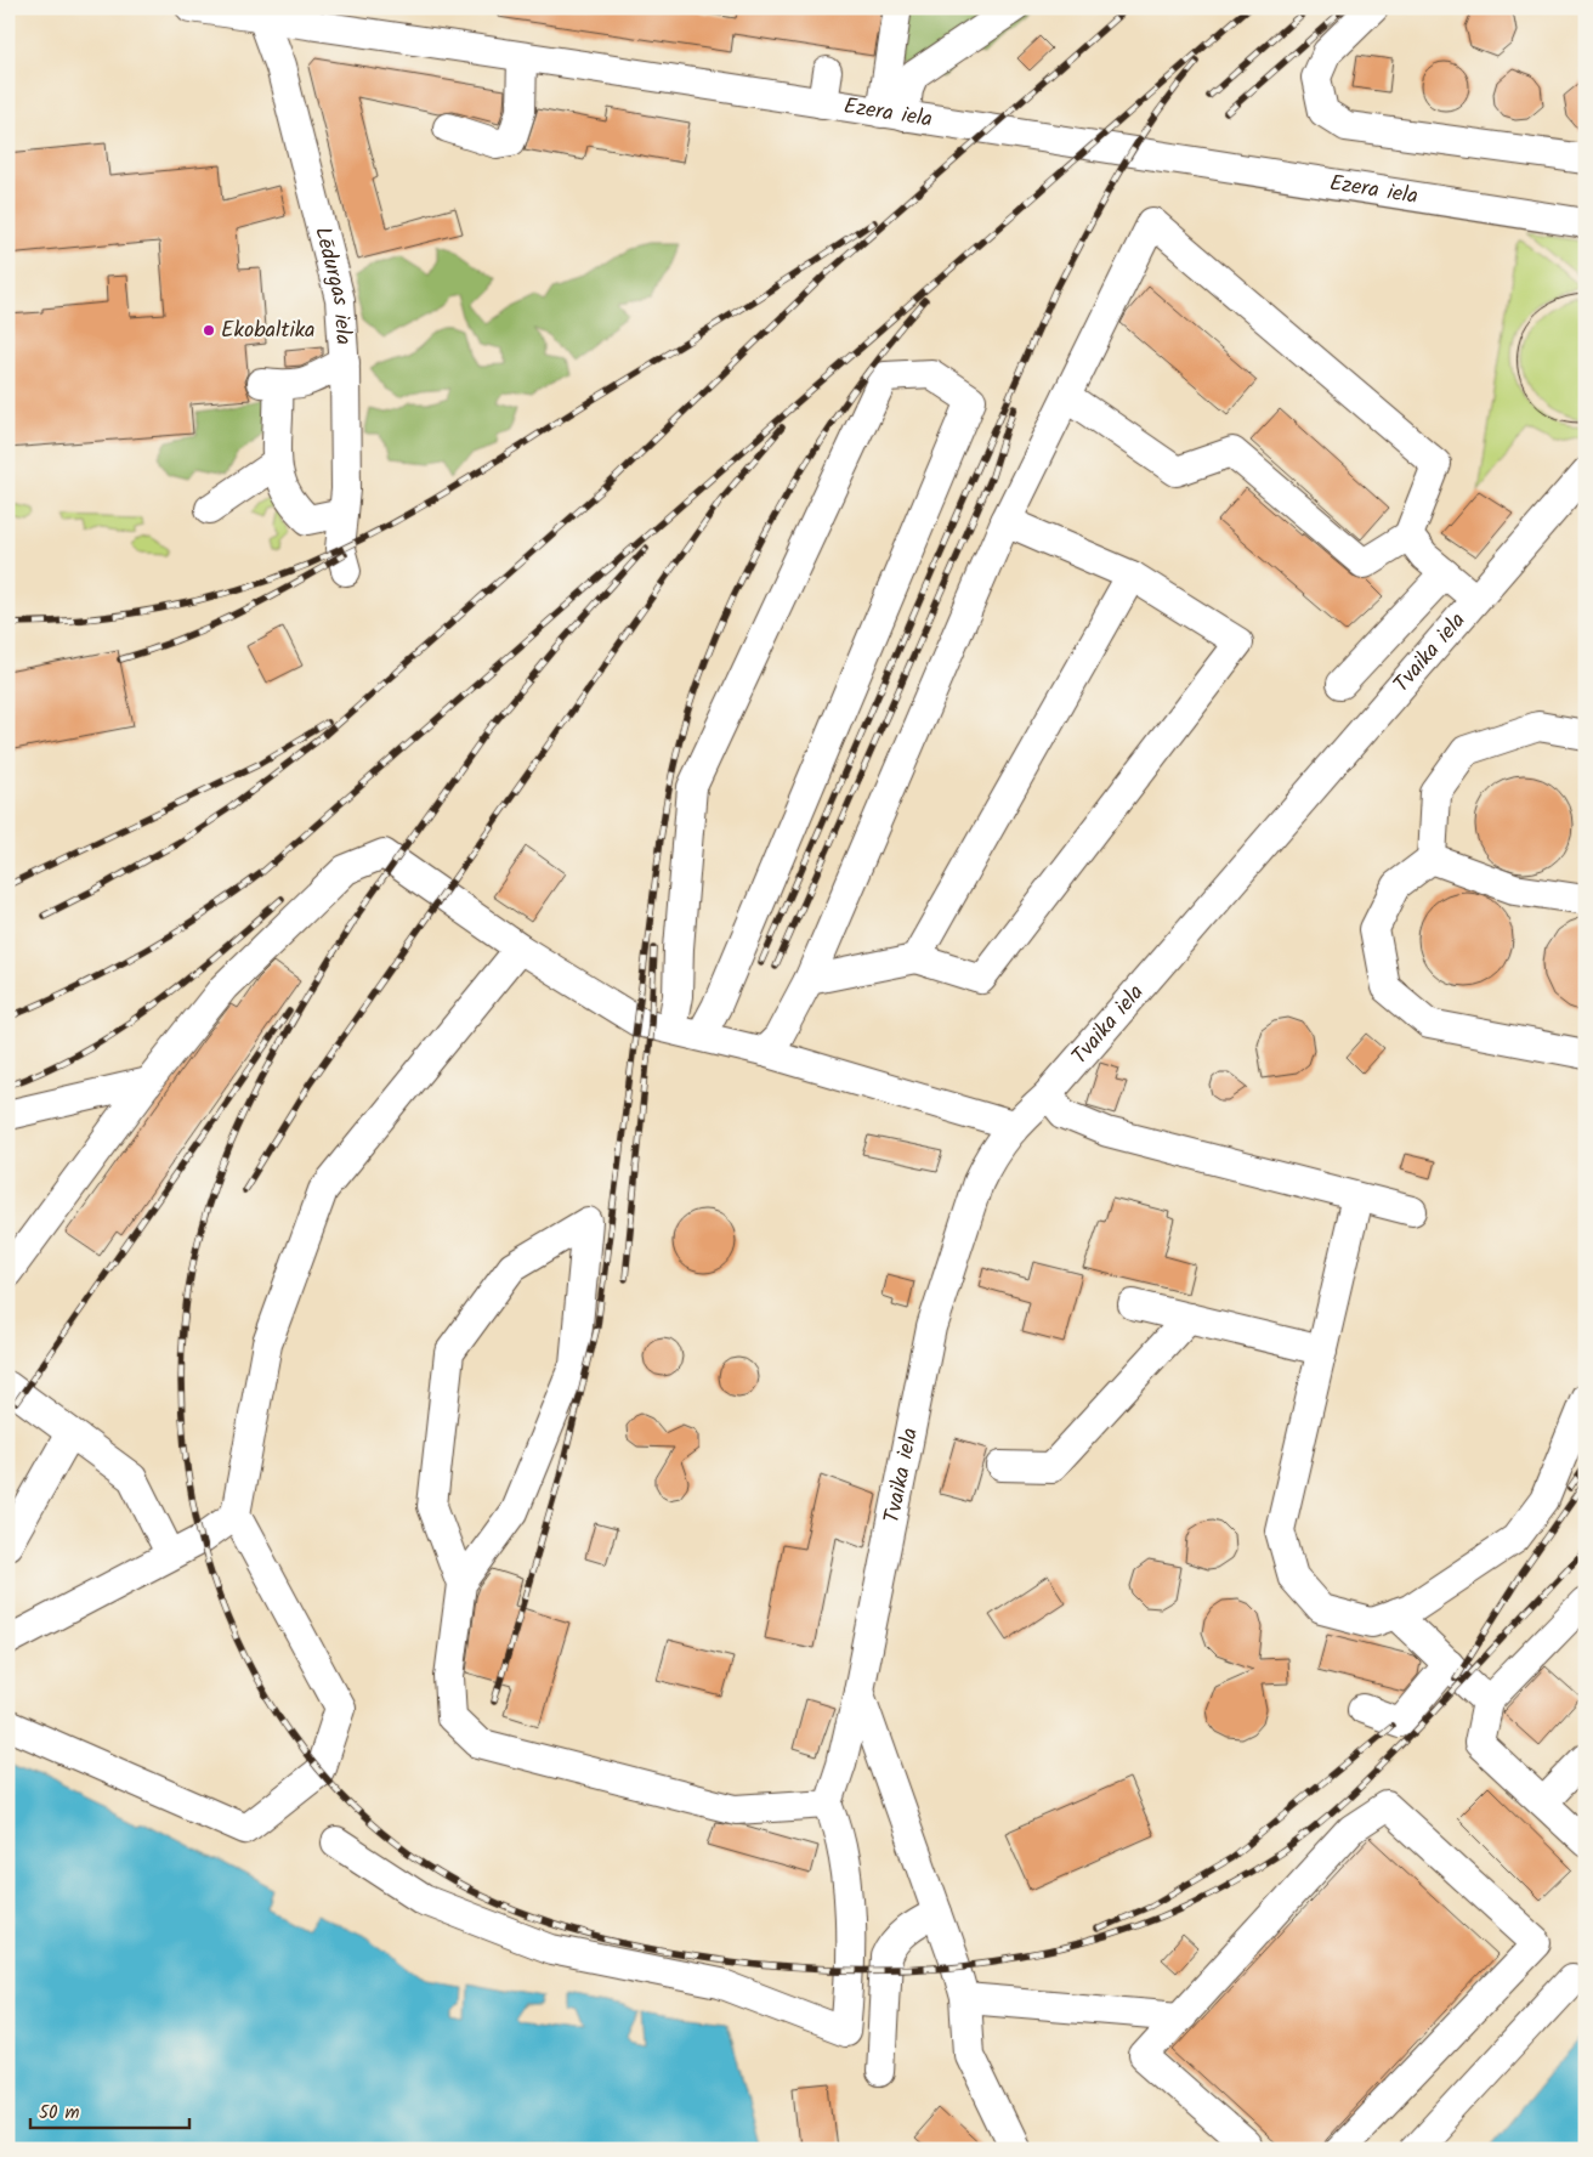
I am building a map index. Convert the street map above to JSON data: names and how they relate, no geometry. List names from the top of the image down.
{
  "streets": {
    "street": ["Ezera iela", "Lēdurgas iela", "Tvaika iela"]
  },
  "crossings": [
    ["Ezera iela", "Lēdurgas iela"]
  ],
  "places": ["Ekobaltika"],
  "scale_bar": "50 m"
}
